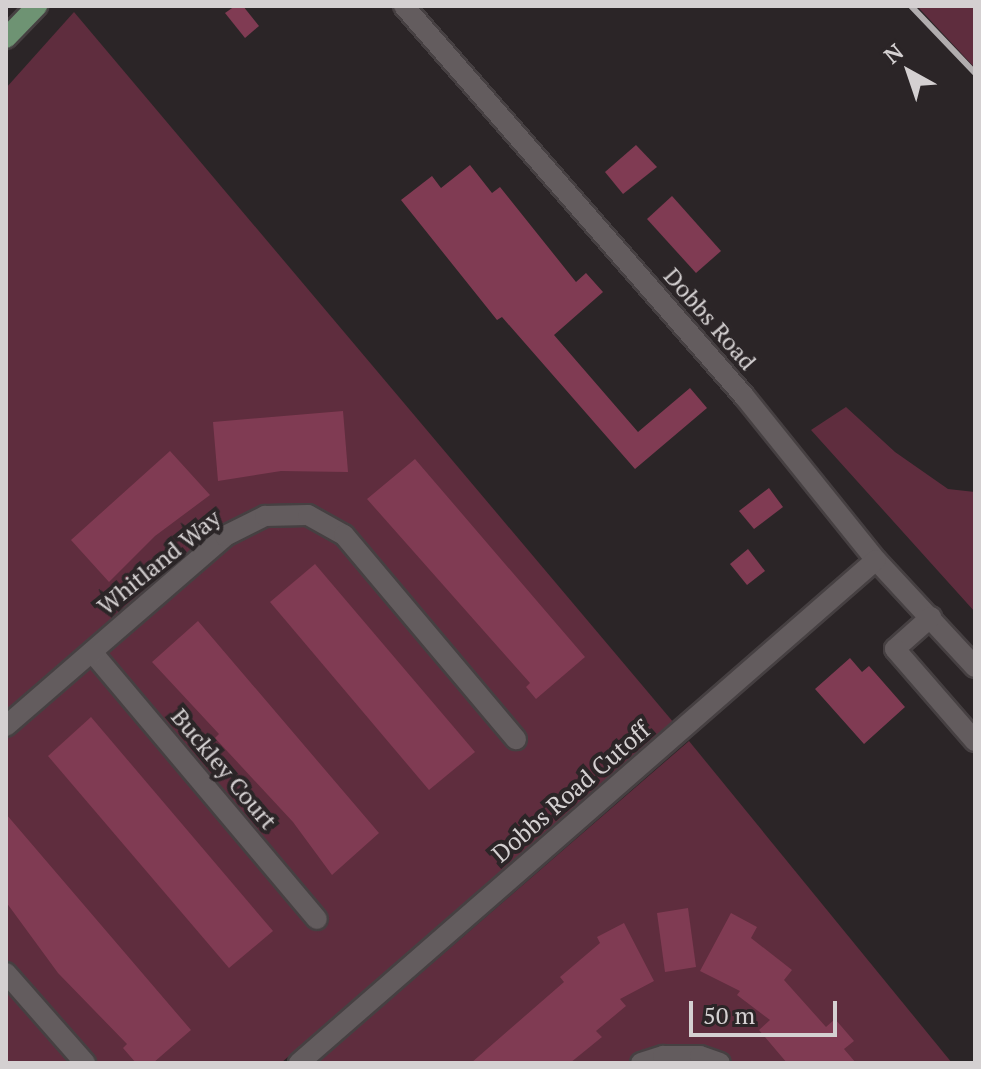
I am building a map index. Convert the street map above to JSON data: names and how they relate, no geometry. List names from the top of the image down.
{
  "streets": {
    "street": [
      "Dobbs Road",
      "Whitland Way",
      "Buckley Court",
      "Dobbs Road Cutoff"
    ]
  },
  "crossings": [
    ["Dobbs Road", "Dobbs Road Cutoff"],
    ["Whitland Way", "Buckley Court"]
  ],
  "scale_bar": "50 m",
  "north": "top left"
}
